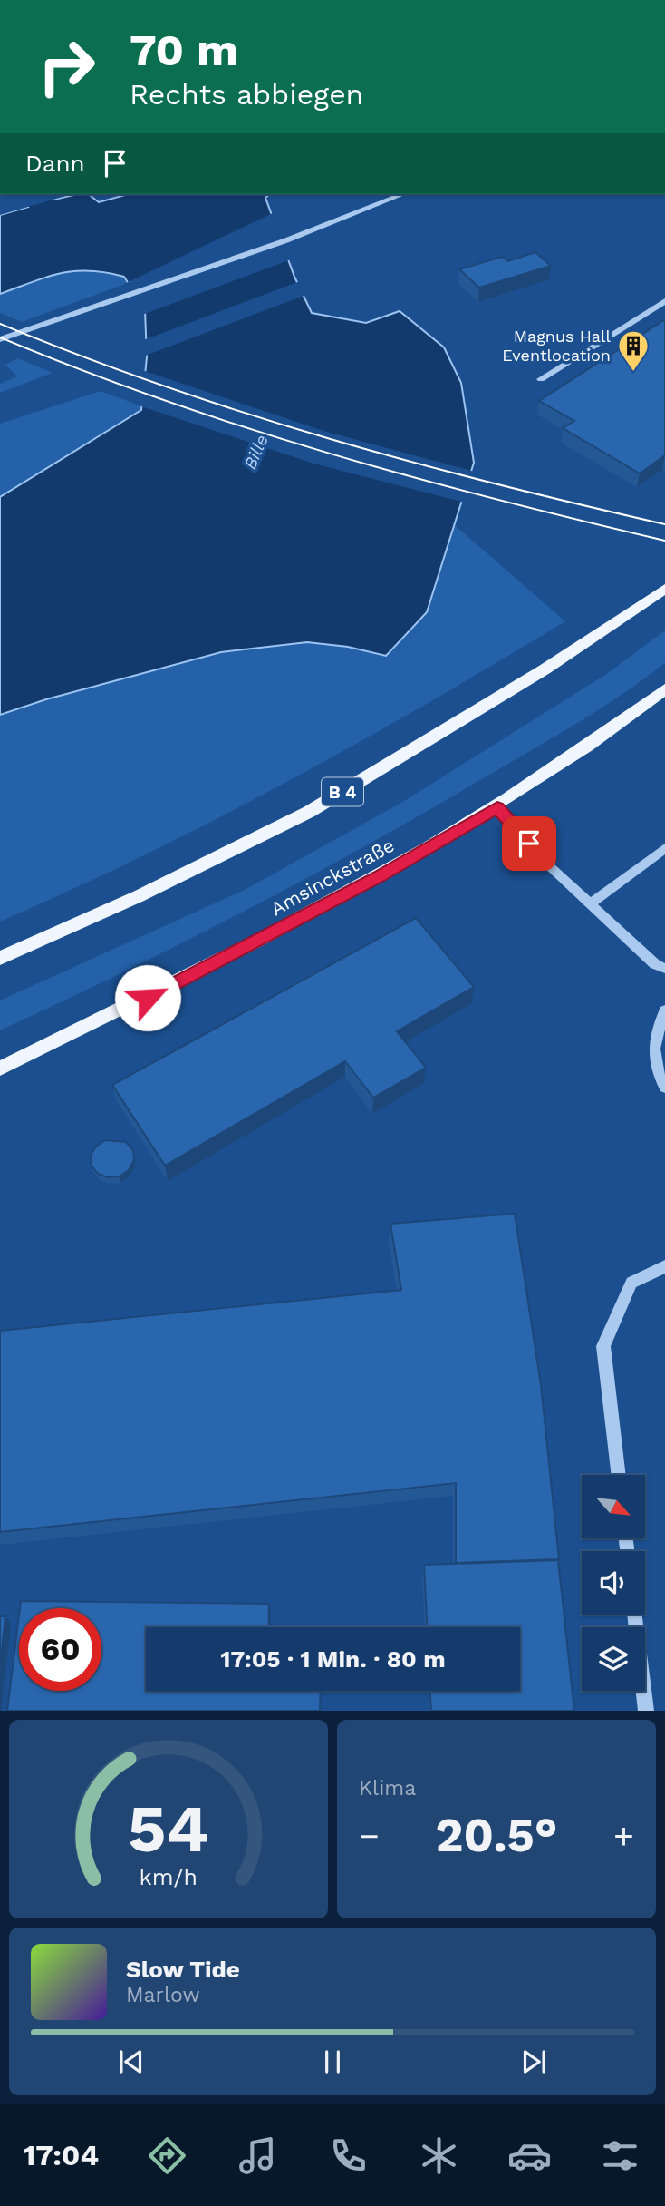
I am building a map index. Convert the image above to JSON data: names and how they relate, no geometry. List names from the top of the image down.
{
  "streets": {
    "main road": ["B 4", "Amsinckstraße"]
  },
  "water": ["Bille"],
  "places": {
    "building": ["Magnus Hall Eventlocation"]
  },
  "north": "bottom right",
  "page": {
    "turn": ["70 m", "Rechts abbiegen"],
    "then": "Dann",
    "limit": "60",
    "trip": "17:05 · 1 Min. · 80 m",
    "tile": "Klima",
    "heat": ["−", "20.5°", "+"],
    "song": ["Slow Tide", "Marlow"],
    "tabs": "17:04",
    "gauge": ["54", "km/h"]
  }
}
